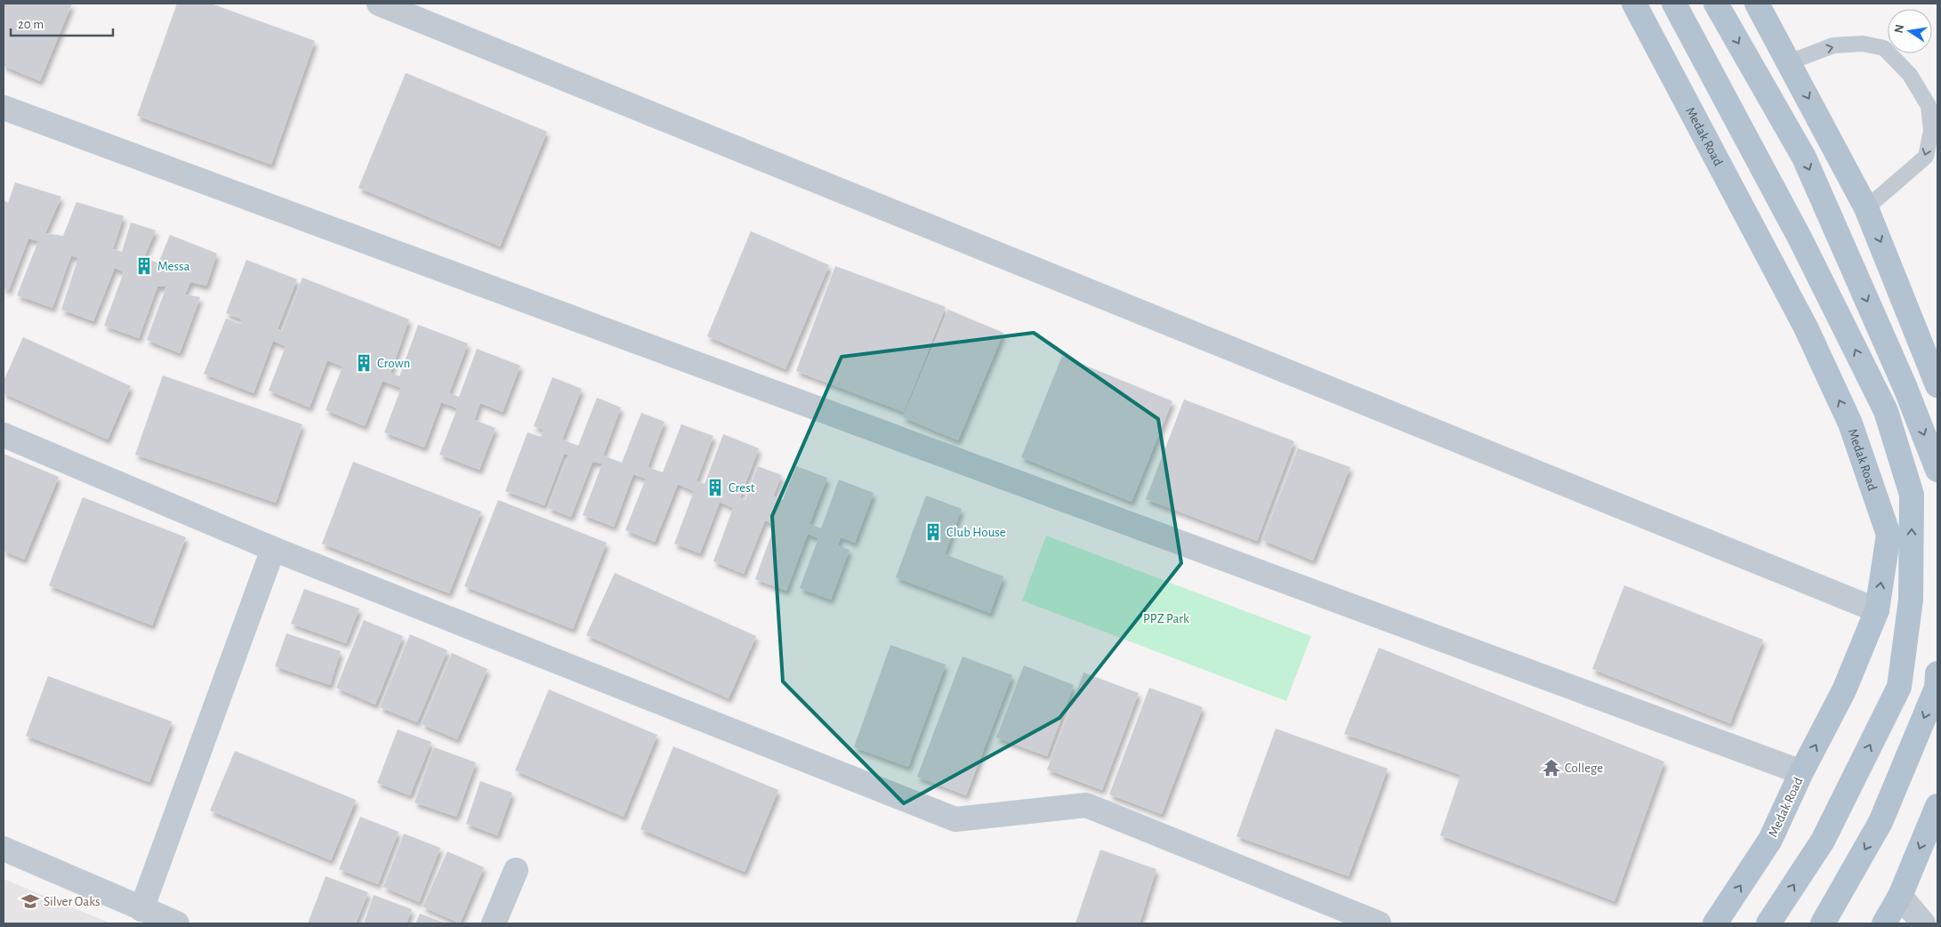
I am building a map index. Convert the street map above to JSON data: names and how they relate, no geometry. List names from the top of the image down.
{
  "streets": {
    "main road": ["Medak Road"]
  },
  "parks": ["PPZ Park"],
  "places": {
    "building": [
      "Messa",
      "Crown",
      "Crest",
      "Club House"
    ],
    "temple": ["College"],
    "school or university": ["Silver Oaks"]
  },
  "scale_bar": "20 m",
  "north": "left"
}
